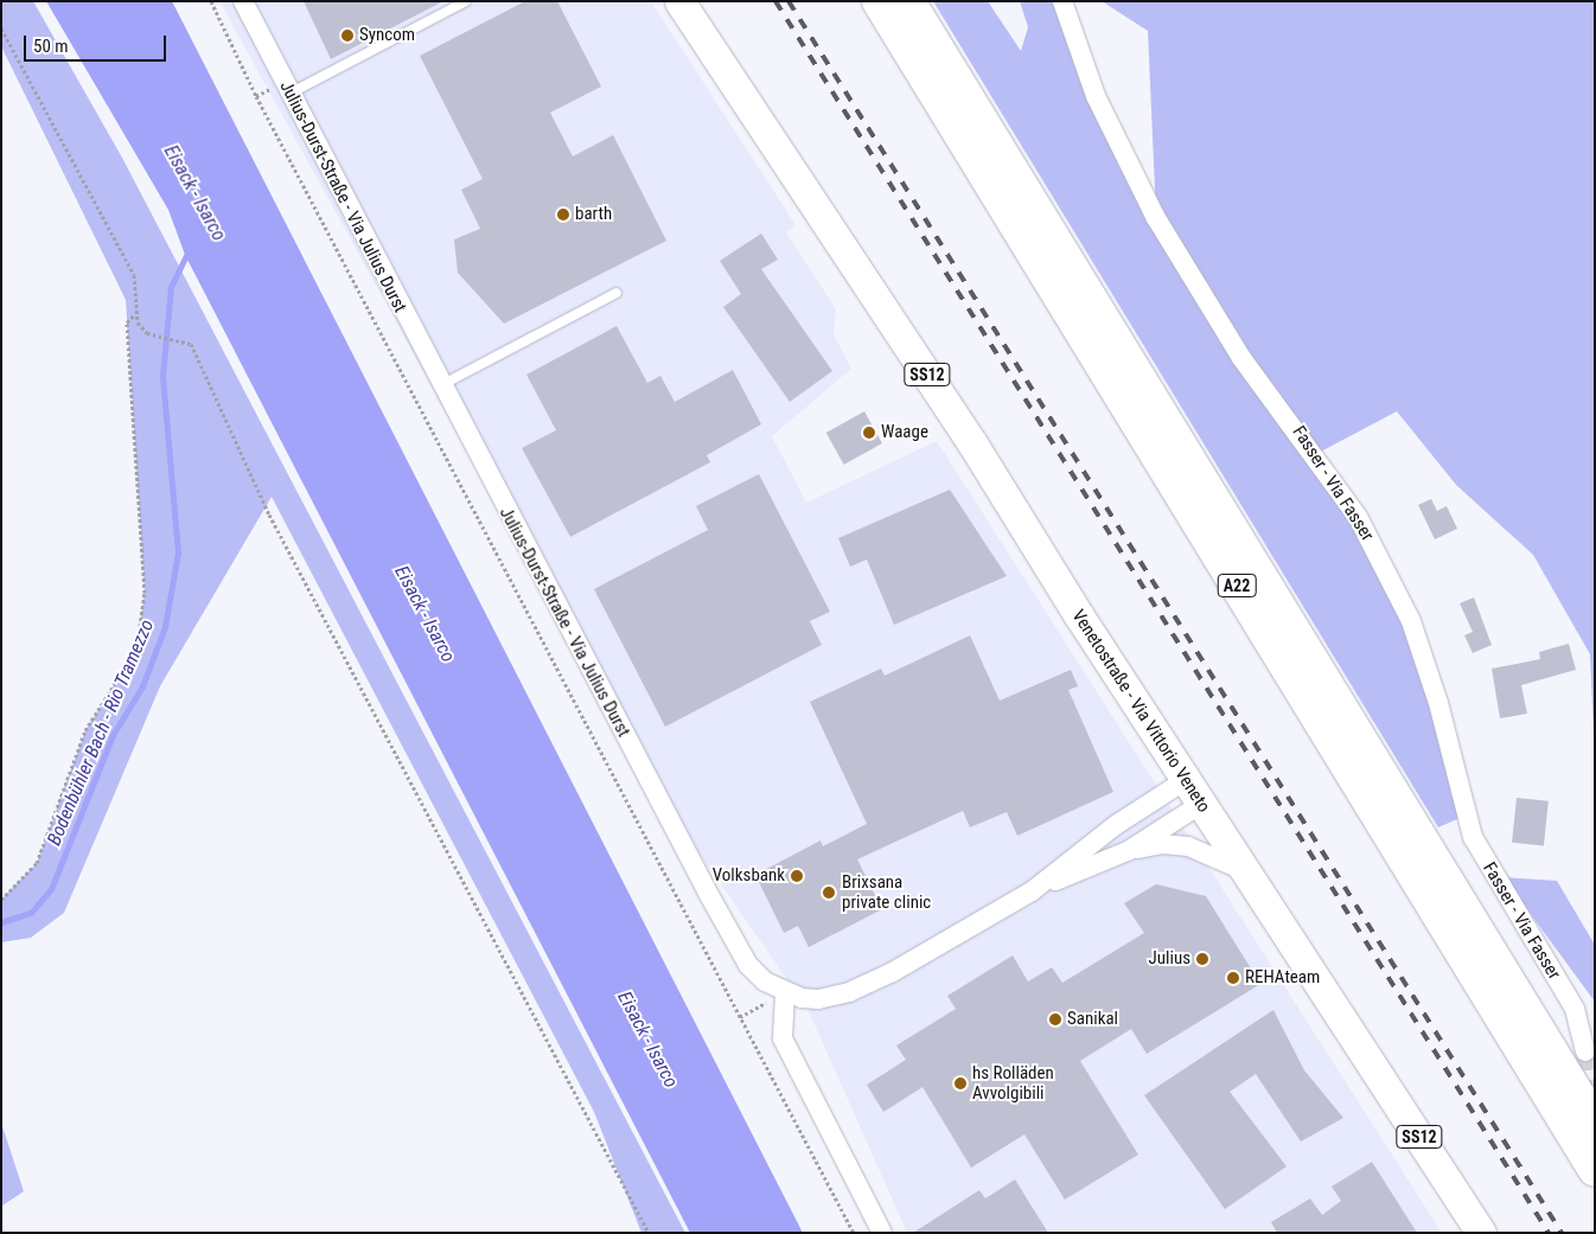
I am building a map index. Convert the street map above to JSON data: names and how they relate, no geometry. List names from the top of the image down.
{
  "streets": {
    "highway": ["A22"],
    "main road": ["SS12", "Venetostraße - Via Vittorio Veneto"],
    "street": ["Julius-Durst-Straße - Via Julius Durst", "Fasser - Via Fasser"]
  },
  "water": ["Eisack - Isarco", "Bodenbühler Bach - Rio Tramezzo"],
  "places": [
    "Syncom",
    "barth",
    "Waage",
    "Volksbank",
    "Brixsana private clinic",
    "Julius",
    "REHAteam",
    "Sanikal",
    "hs Rolläden Avvolgibili"
  ],
  "scale_bar": "50 m"
}
